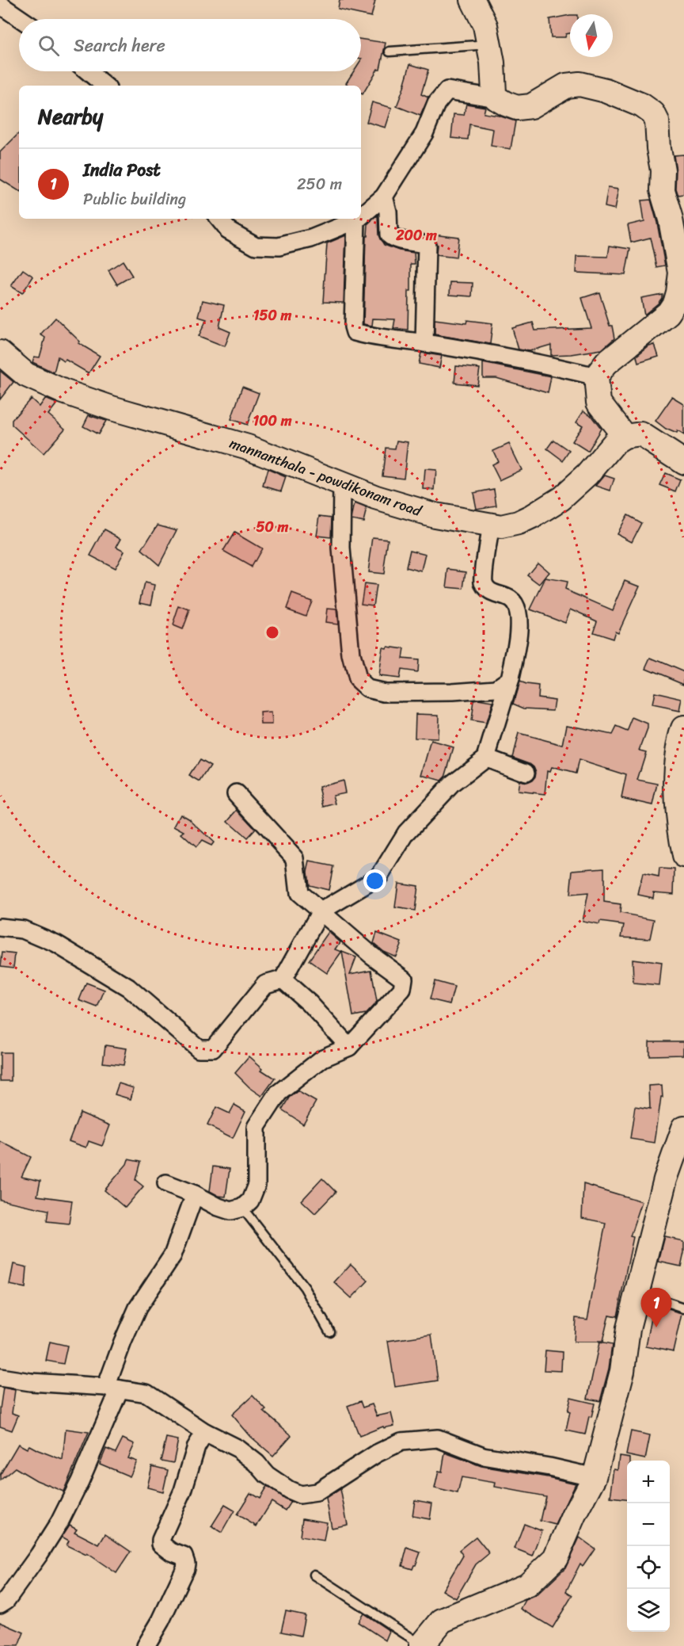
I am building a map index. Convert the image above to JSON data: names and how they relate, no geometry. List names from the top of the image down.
{
  "streets": {
    "main road": ["mannanthala - powdikonam road"]
  },
  "north": "bottom",
  "page": {
    "search": "Search here",
    "heading": "Nearby",
    "list": [
      {
        "mark": "1",
        "name": "India Post",
        "note": "Public building",
        "value": "250 m"
      }
    ],
    "pins": "1",
    "map_buttons": ["+", "−"]
  },
  "rings": [
    "200 m",
    "150 m",
    "100 m",
    "50 m"
  ]
}
